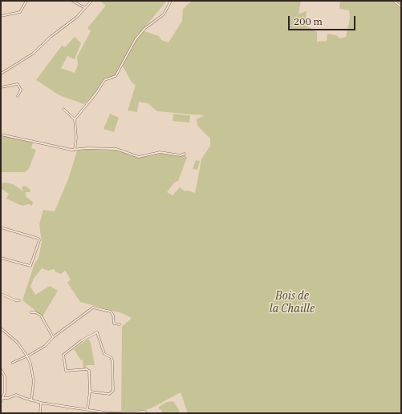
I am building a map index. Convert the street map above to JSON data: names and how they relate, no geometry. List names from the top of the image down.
{
  "parks": ["Bois de la Chaille"],
  "scale_bar": "200 m"
}
